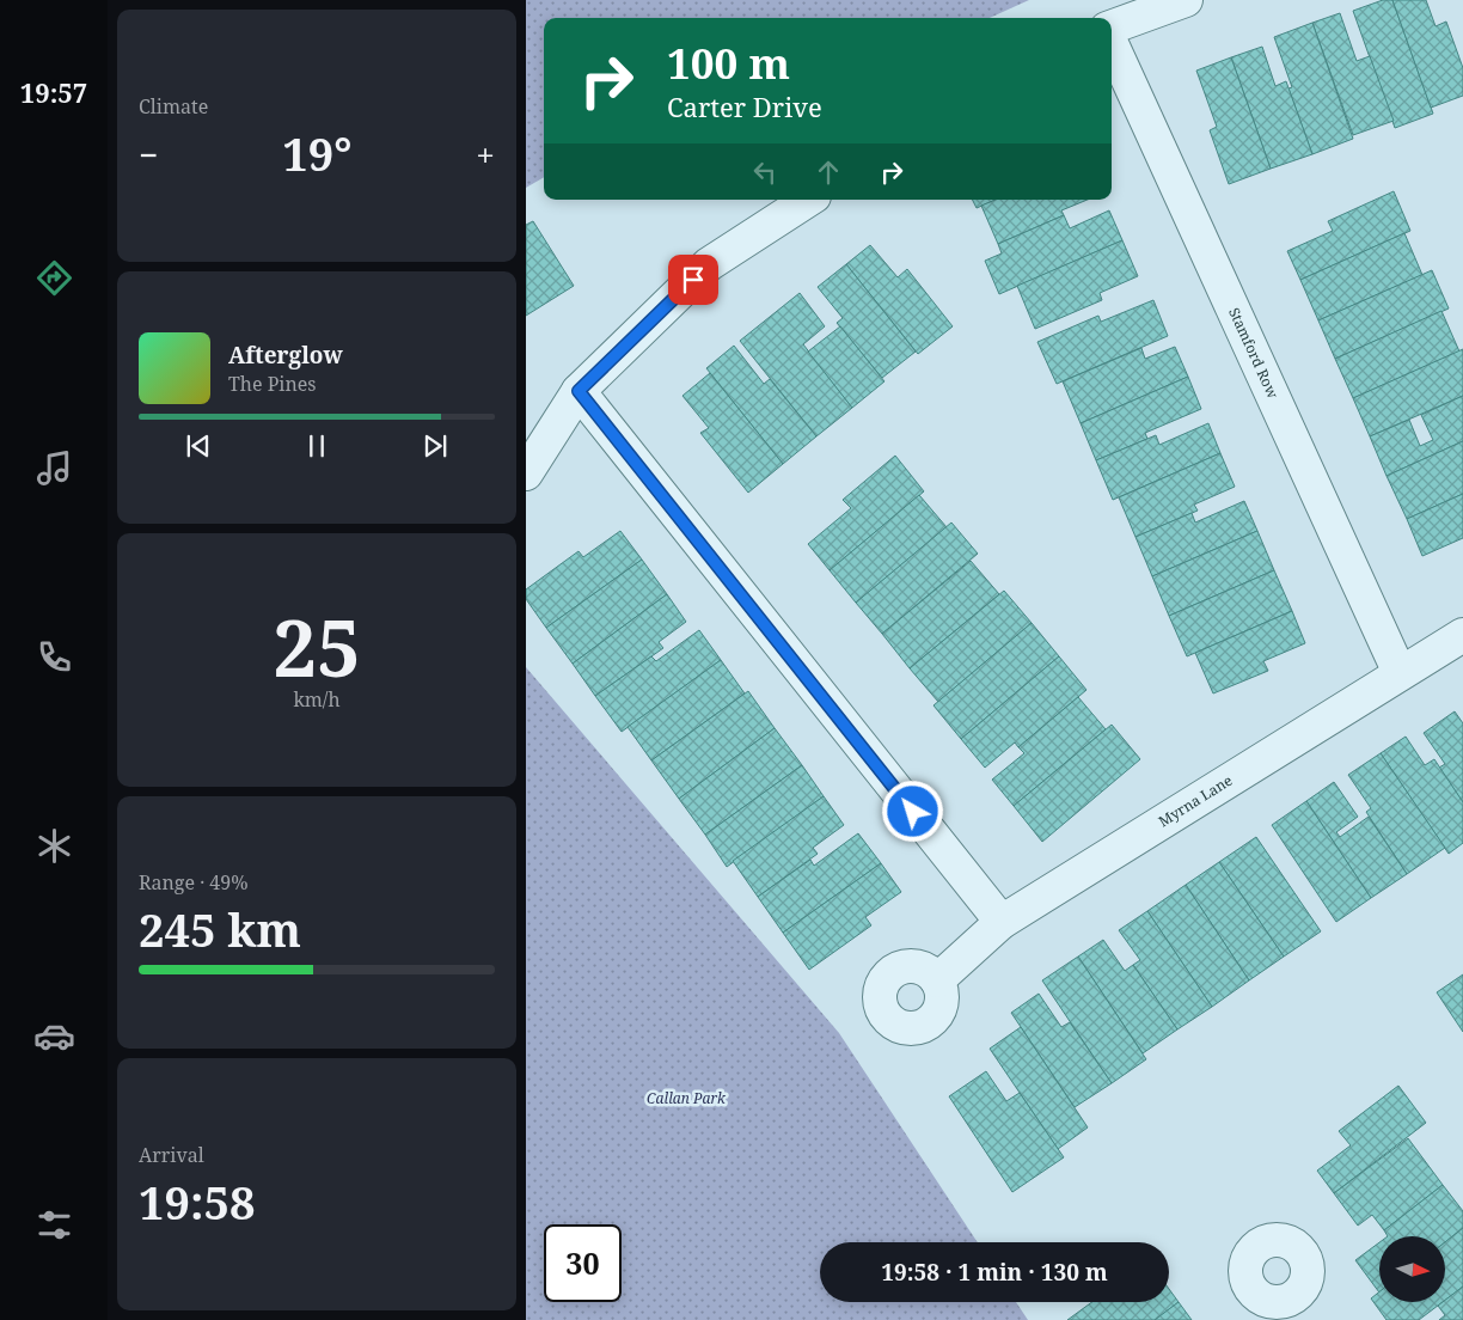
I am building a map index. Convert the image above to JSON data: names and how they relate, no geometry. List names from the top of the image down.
{
  "streets": {
    "street": ["Stamford Row", "Myrna Lane"]
  },
  "crossings": [
    ["Stamford Row", "Myrna Lane"]
  ],
  "parks": ["Callan Park"],
  "north": "right",
  "page": {
    "tabs": "19:57",
    "tile": [
      "Climate",
      ["25", "km/h"],
      ["Range · 49%", "245 km"],
      ["Arrival", "19:58"]
    ],
    "turn": ["100 m", "Carter Drive"],
    "heat": ["−", "19°", "+"],
    "song": ["Afterglow", "The Pines"],
    "limit": "30",
    "trip": "19:58 · 1 min · 130 m"
  }
}
